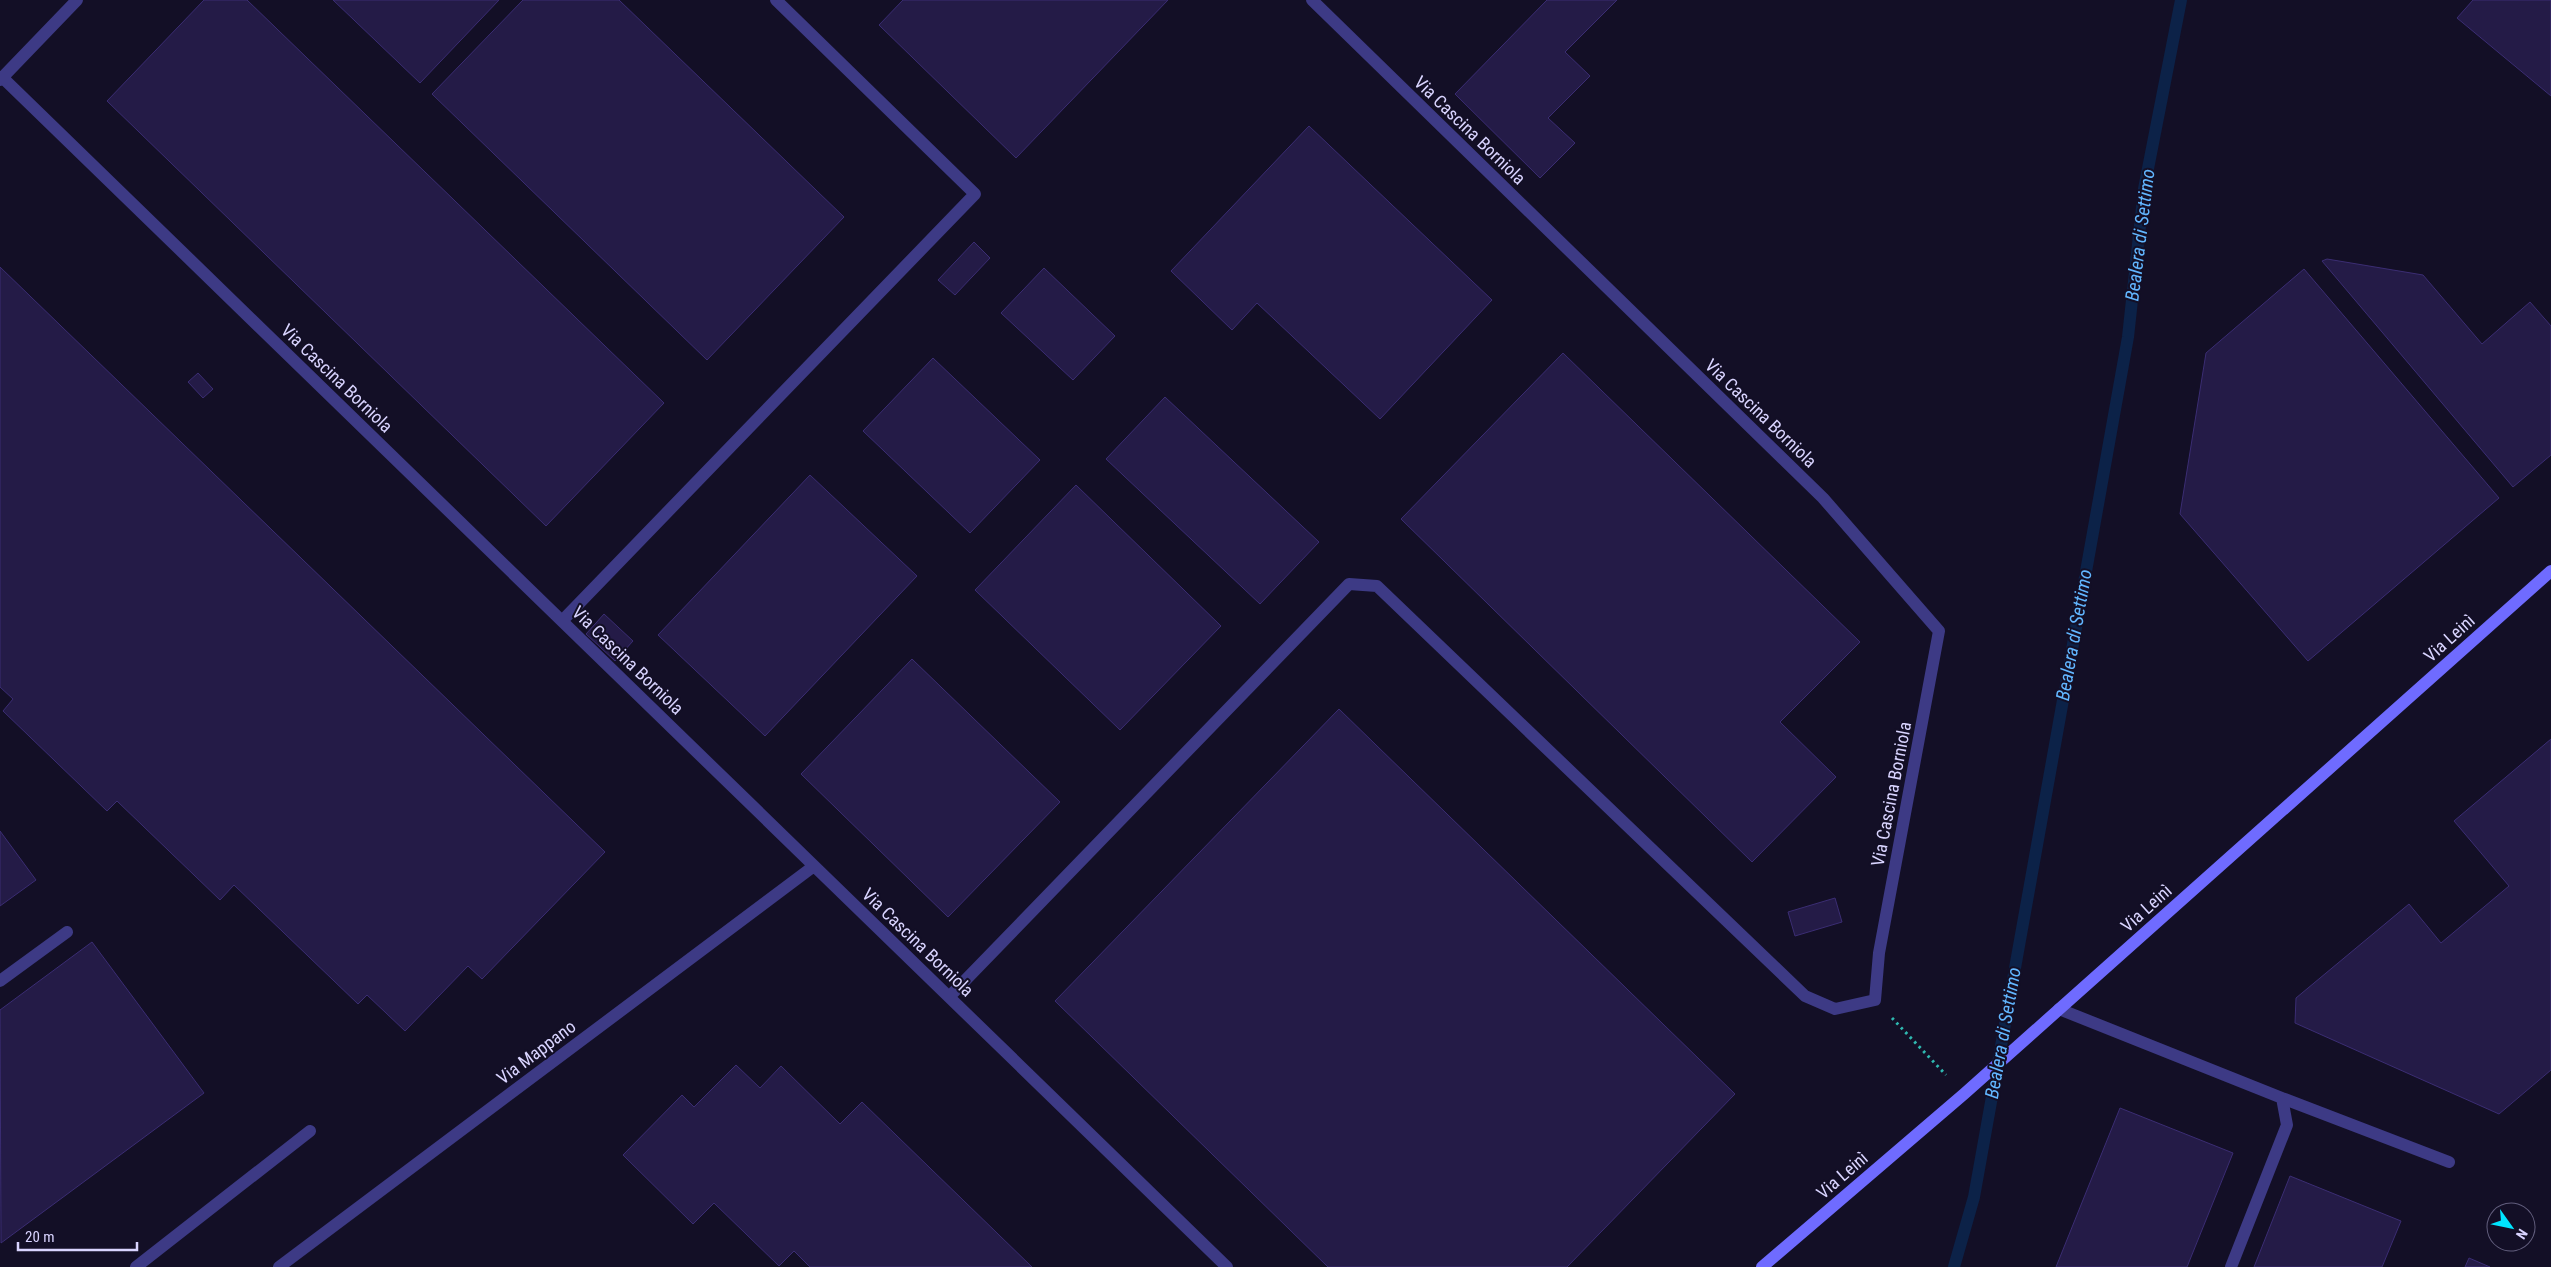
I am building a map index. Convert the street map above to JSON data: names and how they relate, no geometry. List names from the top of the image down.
{
  "streets": {
    "street": ["Via Cascina Borniola", "Via Leinì", "Via Mappano"]
  },
  "crossings": [
    ["Via Cascina Borniola", "Via Mappano"]
  ],
  "water": ["Bealera di Settimo"],
  "scale_bar": "20 m",
  "north": "bottom right"
}
